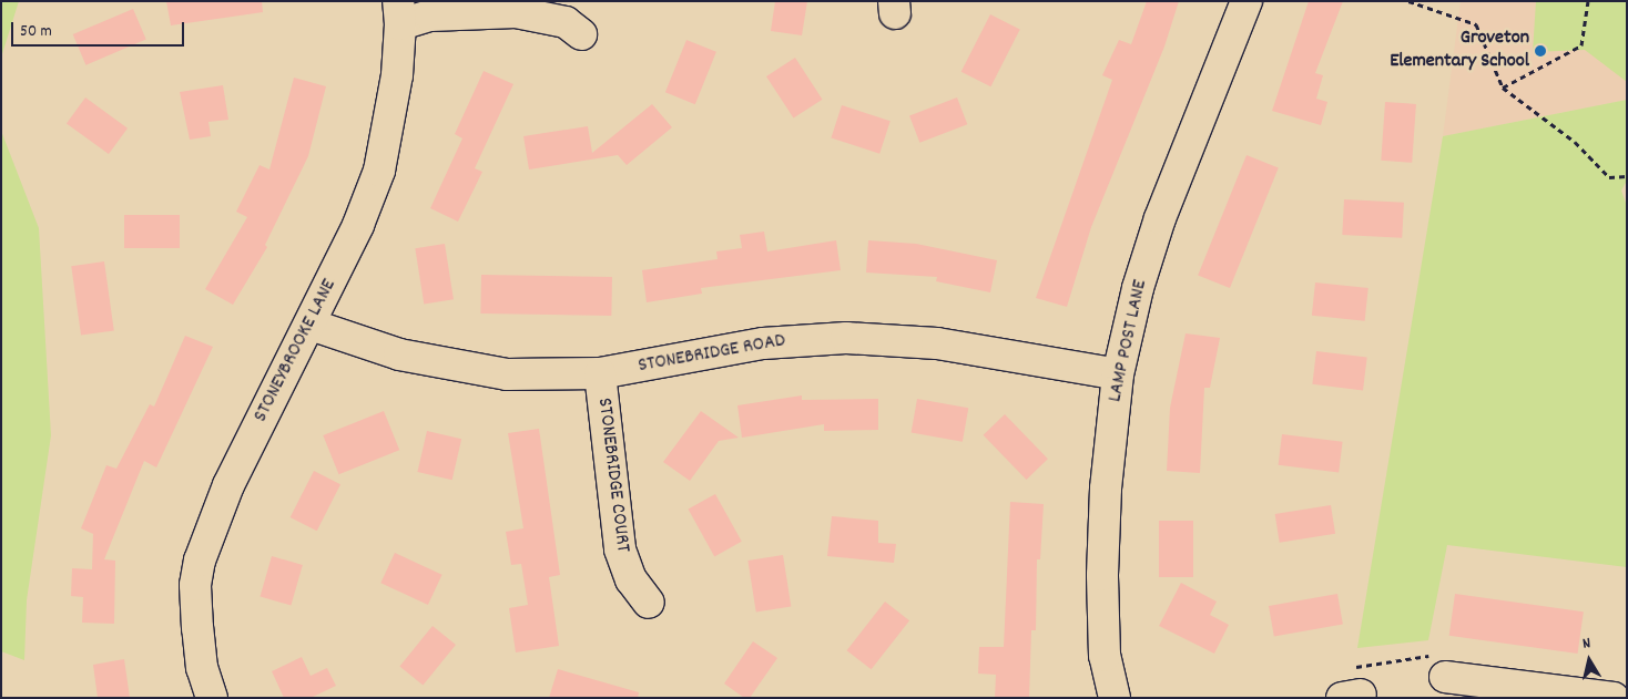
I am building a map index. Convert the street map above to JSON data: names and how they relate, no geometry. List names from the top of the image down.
{
  "streets": {
    "street": [
      "LAMP POST LANE",
      "STONEYBROOKE LANE",
      "STONEBRIDGE ROAD",
      "STONEBRIDGE COURT"
    ]
  },
  "crossings": [
    ["LAMP POST LANE", "STONEBRIDGE ROAD"],
    ["STONEYBROOKE LANE", "STONEBRIDGE ROAD"],
    ["STONEBRIDGE ROAD", "STONEBRIDGE COURT"]
  ],
  "places": ["Groveton Elementary School"],
  "scale_bar": "50 m",
  "north": "top"
}
